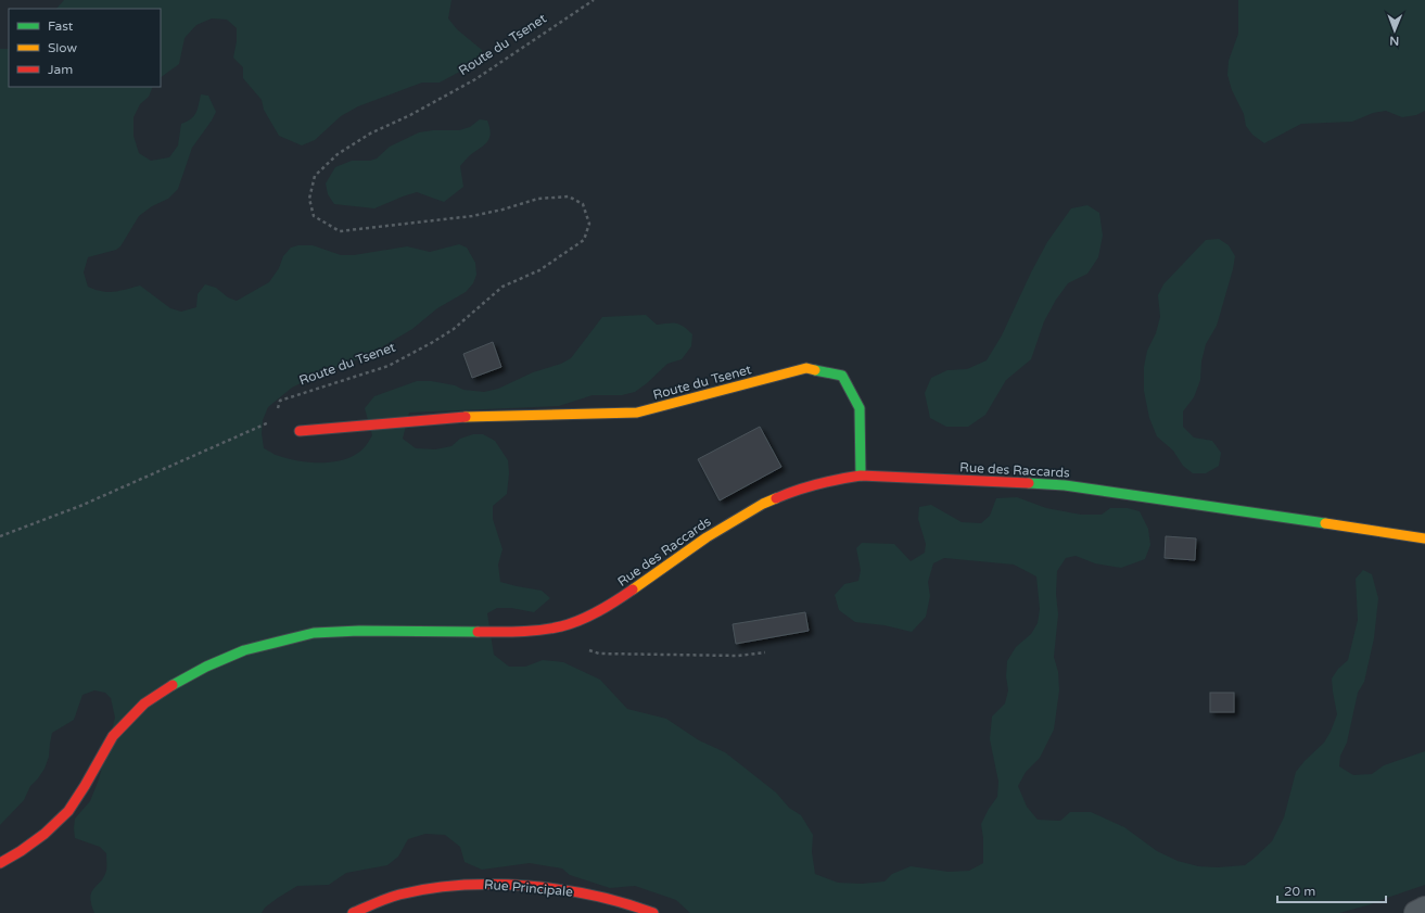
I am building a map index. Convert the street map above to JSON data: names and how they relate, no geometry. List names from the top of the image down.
{
  "streets": {
    "street": ["Route du Tsenet", "Rue des Raccards", "Rue Principale"]
  },
  "crossings": [
    ["Route du Tsenet", "Rue des Raccards"]
  ],
  "legend": ["Fast", "Slow", "Jam"],
  "scale_bar": "20 m",
  "north": "bottom"
}
